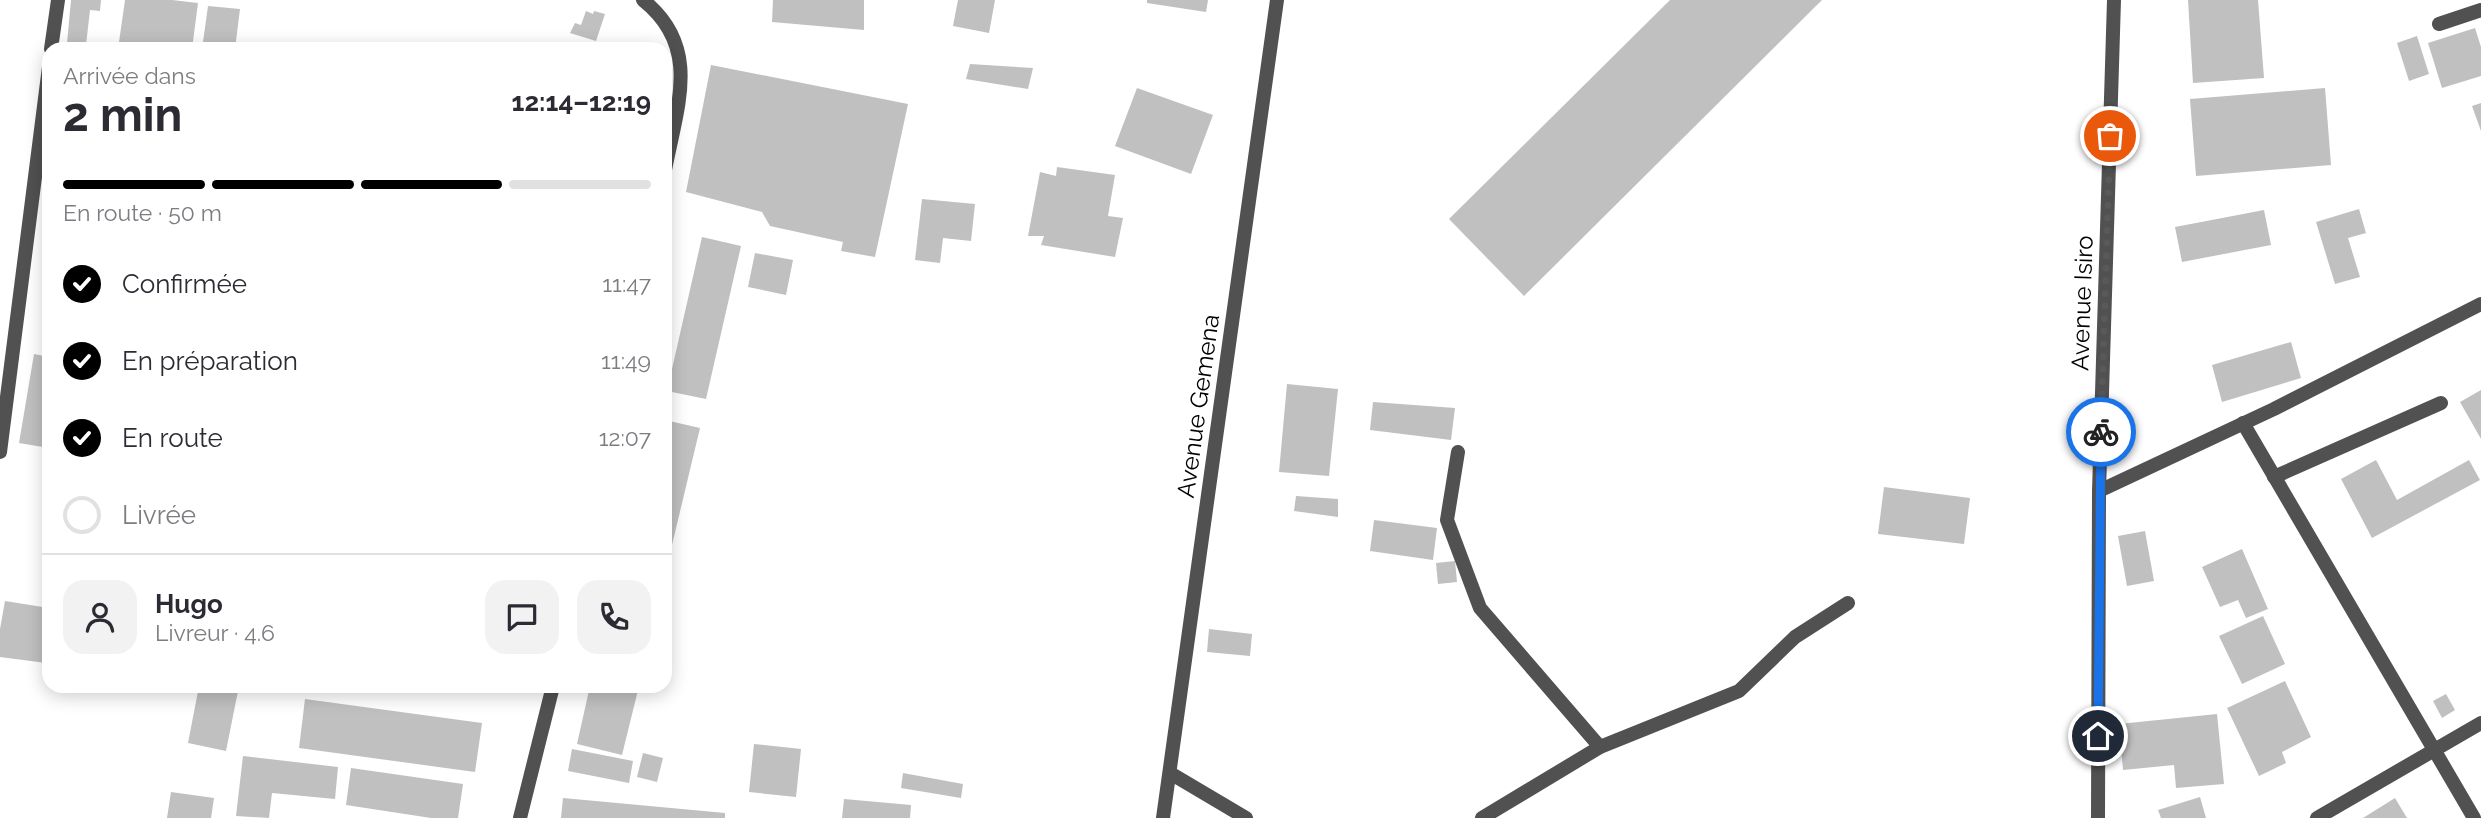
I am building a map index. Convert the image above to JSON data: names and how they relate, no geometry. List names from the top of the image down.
{
  "streets": {
    "street": ["Avenue Isiro", "Avenue Gemena"]
  },
  "page": {
    "heading": ["2 min", "Arrivée dans", "12:14–12:19"],
    "panel": ["Hugo", "Livreur · 4.6"],
    "bar": "En route · 50 m",
    "list": [
      ["Confirmée", "11:47"],
      ["En préparation", "11:49"],
      ["En route", "12:07"],
      "Livrée"
    ]
  }
}
